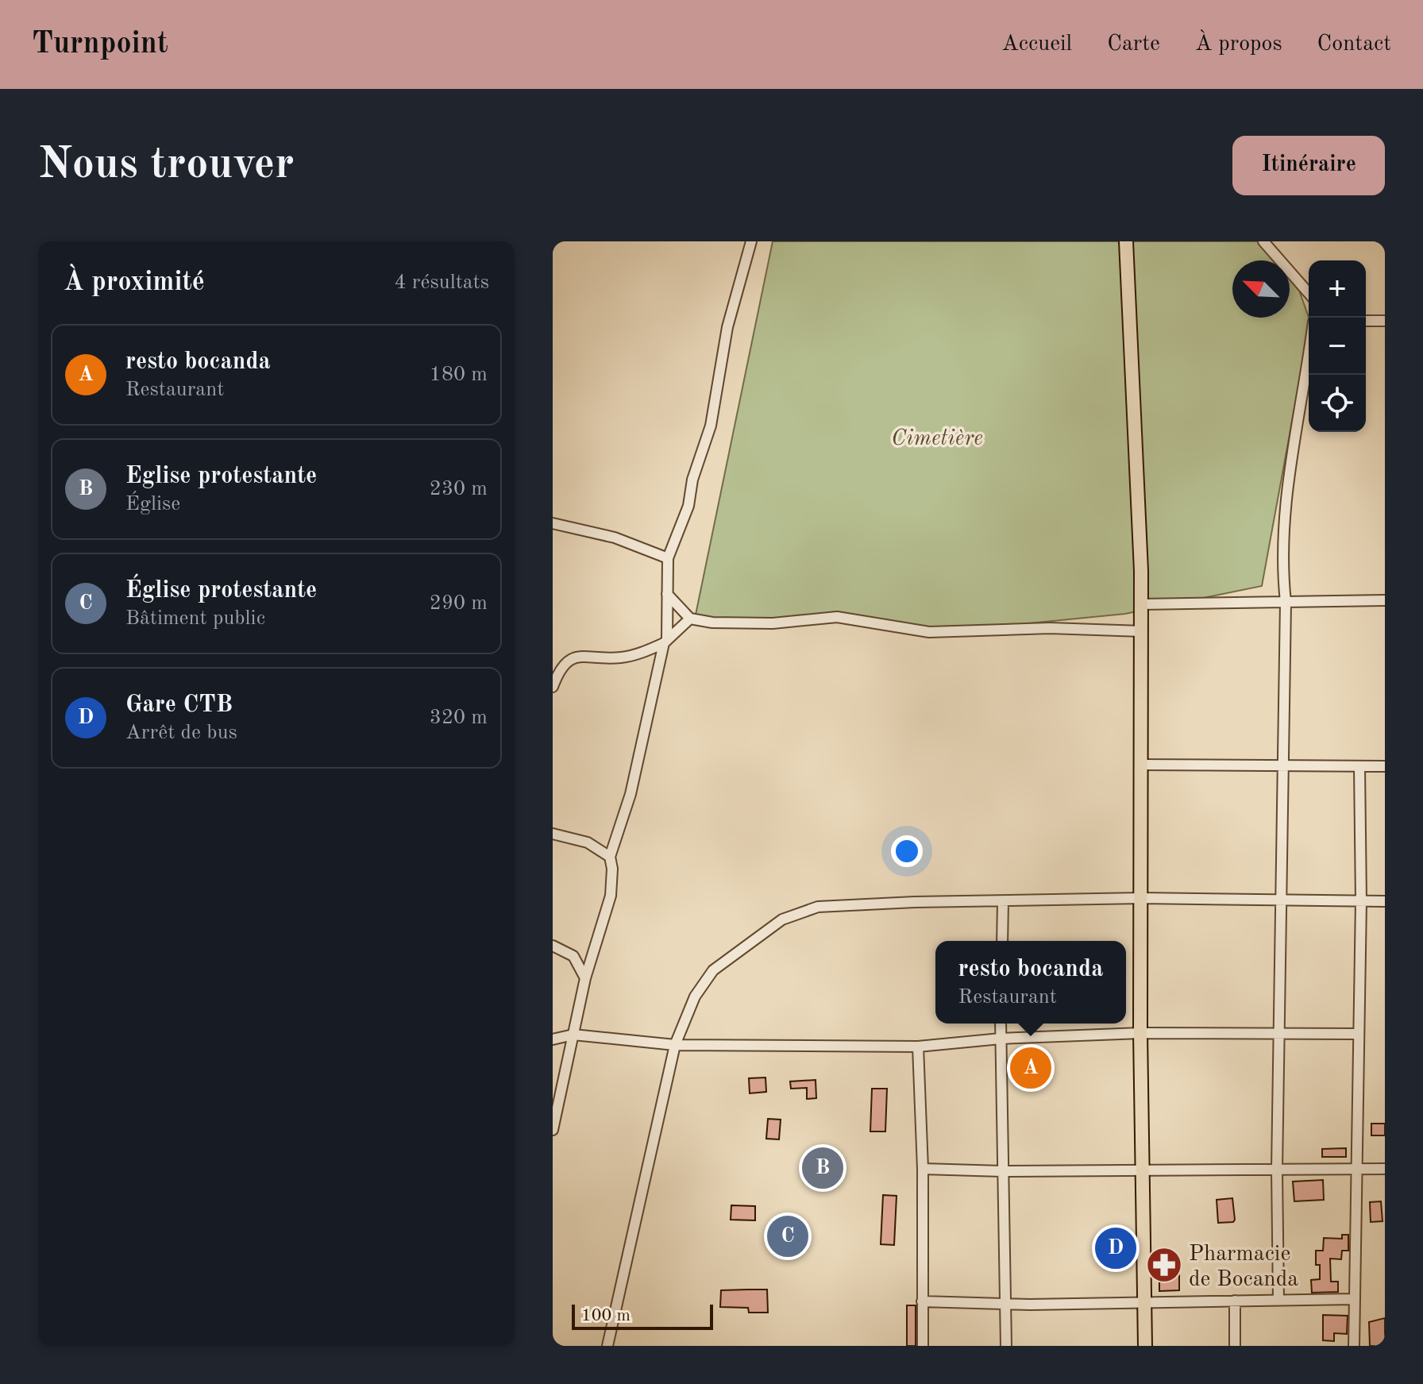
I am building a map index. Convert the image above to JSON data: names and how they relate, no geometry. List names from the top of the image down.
{
  "parks": ["Cimetière"],
  "places": {
    "pharmacy": ["Pharmacie de Bocanda"]
  },
  "scale_bar": "100 m",
  "north": "top left",
  "page": {
    "header": "Turnpoint",
    "nav": [
      "Accueil",
      "Carte",
      "À propos",
      "Contact"
    ],
    "buttons": "Itinéraire",
    "title": "Nous trouver",
    "heading": ["À proximité", "4 résultats"],
    "map_buttons": ["+", "−"],
    "list": [
      {
        "mark": "A",
        "name": "resto bocanda",
        "note": "Restaurant",
        "value": "180 m"
      },
      {
        "mark": "B",
        "name": "Eglise protestante",
        "note": "Église",
        "value": "230 m"
      },
      {
        "mark": "C",
        "name": "Église protestante",
        "note": "Bâtiment public",
        "value": "290 m"
      },
      {
        "mark": "D",
        "name": "Gare CTB",
        "note": "Arrêt de bus",
        "value": "320 m"
      }
    ],
    "popup": ["resto bocanda", "Restaurant"],
    "pins": [
      "A",
      "B",
      "C",
      "D"
    ],
    "scale": "100 m"
  }
}
